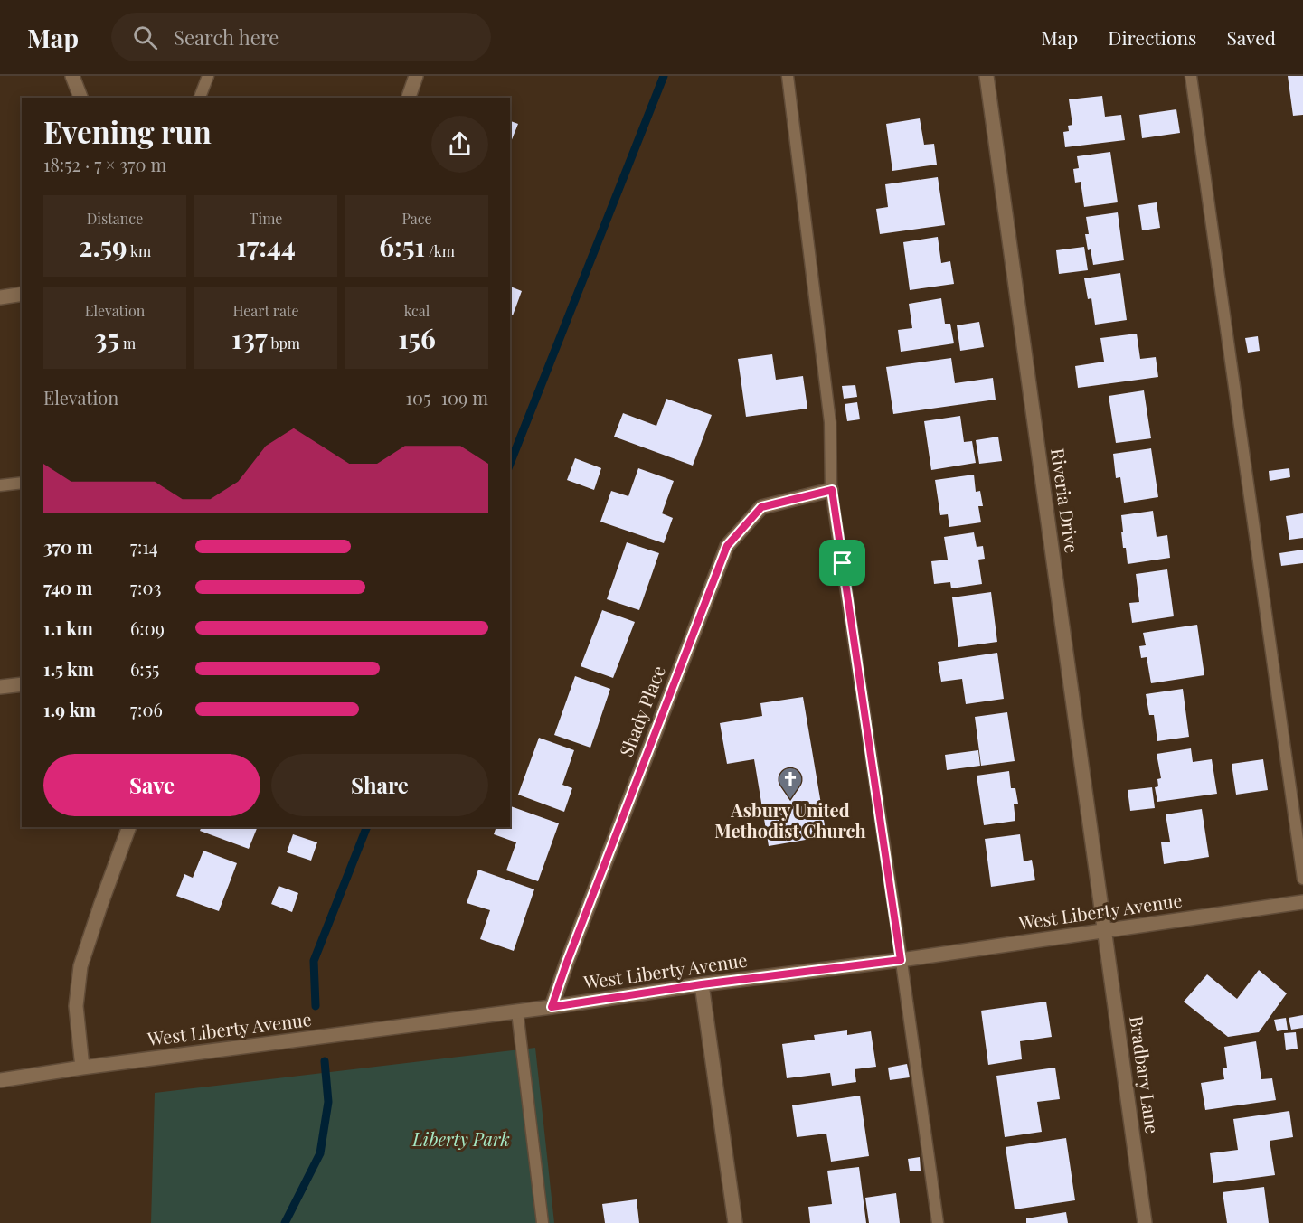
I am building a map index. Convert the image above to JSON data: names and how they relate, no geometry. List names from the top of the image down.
{
  "streets": {
    "street": [
      "Riveria Drive",
      "Shady Place",
      "West Liberty Avenue",
      "Bradbary Lane"
    ]
  },
  "crossings": [
    ["Riveria Drive", "West Liberty Avenue"],
    ["Riveria Drive", "Bradbary Lane"],
    ["Shady Place", "West Liberty Avenue"],
    ["West Liberty Avenue", "Bradbary Lane"]
  ],
  "parks": ["Liberty Park"],
  "places": {
    "church": ["Asbury United Methodist Church"]
  },
  "page": {
    "header": "Map",
    "search": "Search here",
    "nav": ["Map", "Directions", "Saved"],
    "heading": ["Evening run", "18:52 · 7 × 370 m"],
    "stats": [
      ["Distance", "2.59 km"],
      ["Time", "17:44"],
      ["Pace", "6:51 /km"],
      ["Elevation", "35 m"],
      ["Heart rate", "137 bpm"],
      ["kcal", "156"]
    ],
    "chart": ["Elevation", "105–109 m"],
    "list": [
      {
        "name": "370 m",
        "note": "7:14"
      },
      {
        "name": "740 m",
        "note": "7:03"
      },
      {
        "name": "1.1 km",
        "note": "6:09"
      },
      {
        "name": "1.5 km",
        "note": "6:55"
      },
      {
        "name": "1.9 km",
        "note": "7:06"
      }
    ],
    "buttons": ["Save", "Share"]
  }
}
